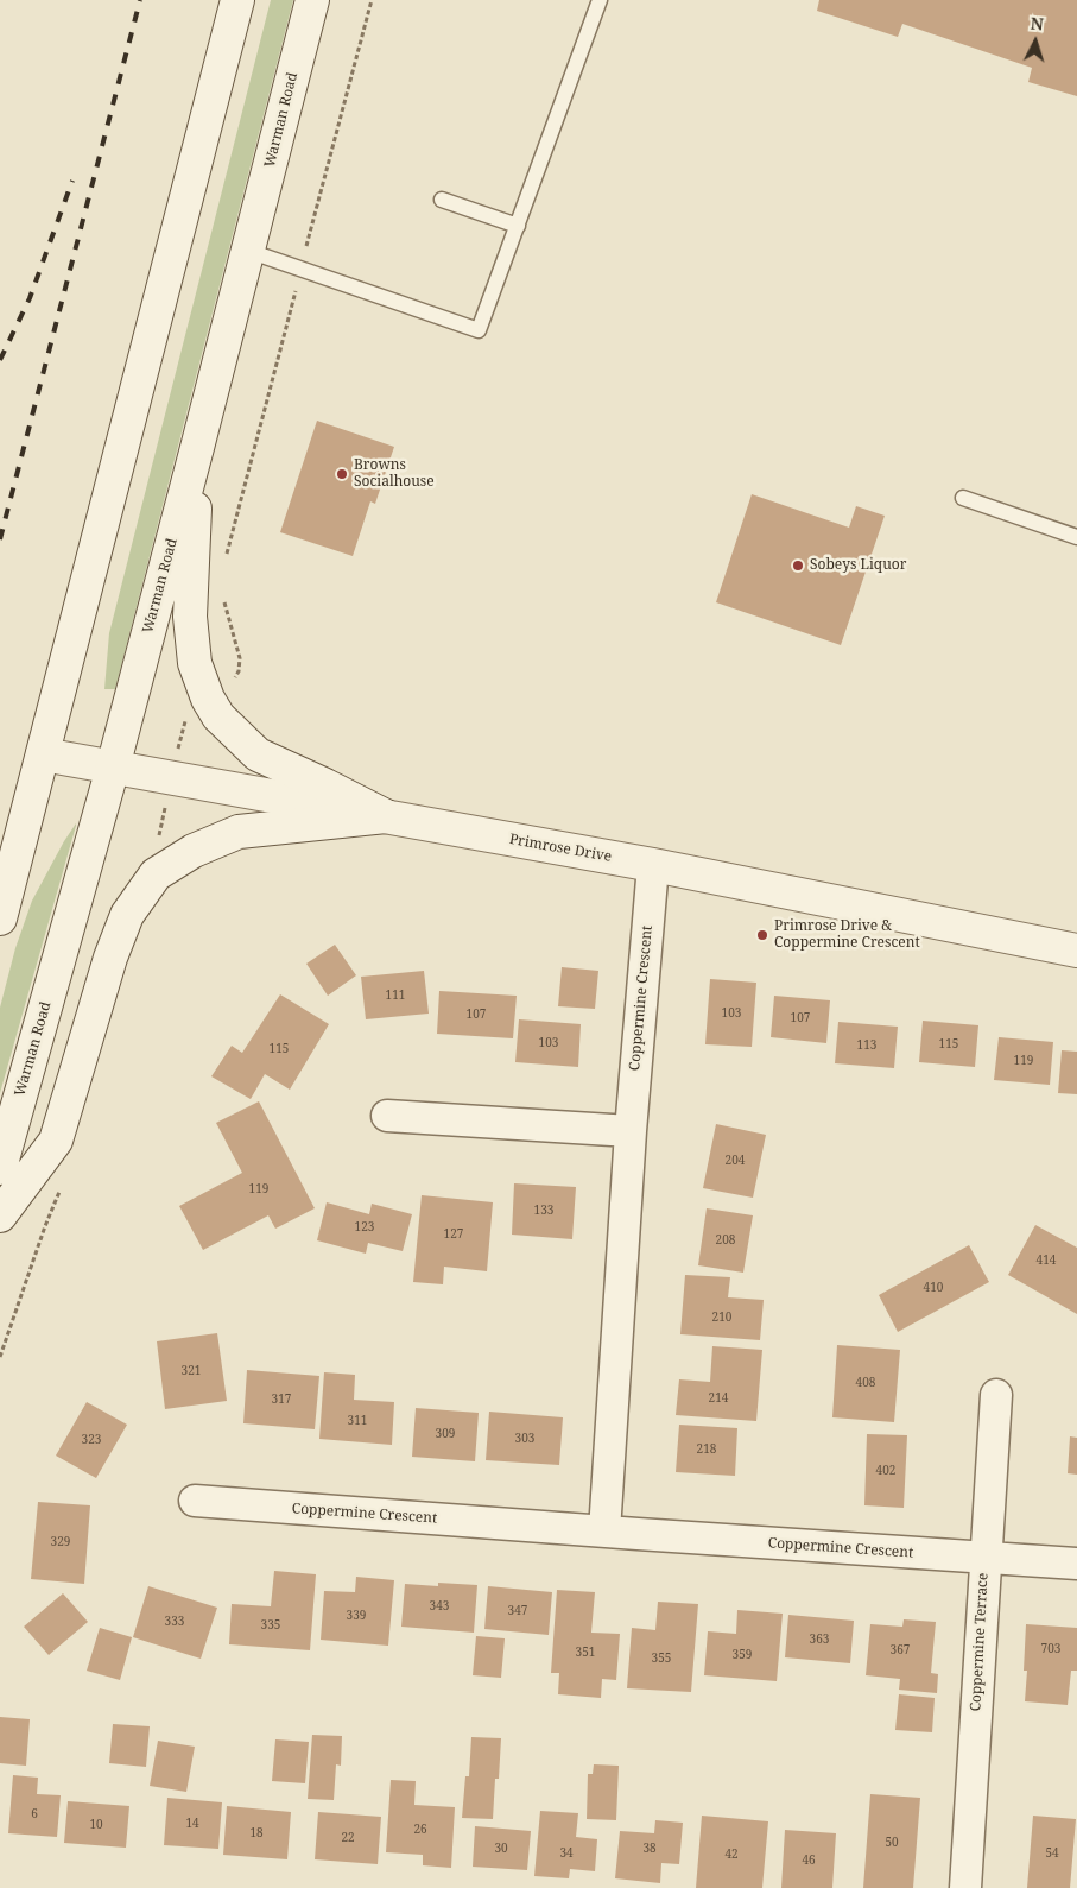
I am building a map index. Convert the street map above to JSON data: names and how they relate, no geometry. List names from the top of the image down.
{
  "streets": {
    "main road": ["Warman Road", "Primrose Drive"],
    "street": ["Coppermine Crescent", "Coppermine Terrace"]
  },
  "crossings": [
    ["Warman Road", "Primrose Drive"],
    ["Primrose Drive", "Coppermine Crescent"],
    ["Coppermine Crescent", "Coppermine Terrace"]
  ],
  "places": ["Browns Socialhouse", "Sobeys Liquor", "Primrose Drive & Coppermine Crescent"],
  "house_numbers": [
    "111",
    "103",
    "107",
    "107",
    "103",
    "115",
    "113",
    "115",
    "119",
    "204",
    "119",
    "133",
    "123",
    "127",
    "208",
    "414",
    "410",
    "210",
    "321",
    "408",
    "214",
    "317",
    "311",
    "309",
    "303",
    "323",
    "218",
    "402",
    "329",
    "343",
    "347",
    "339",
    "333",
    "335",
    "363",
    "703",
    "367",
    "351",
    "359",
    "355",
    "6",
    "14",
    "10",
    "26",
    "18",
    "22",
    "50",
    "30",
    "38",
    "34",
    "54",
    "42",
    "46"
  ],
  "north": "top"
}
